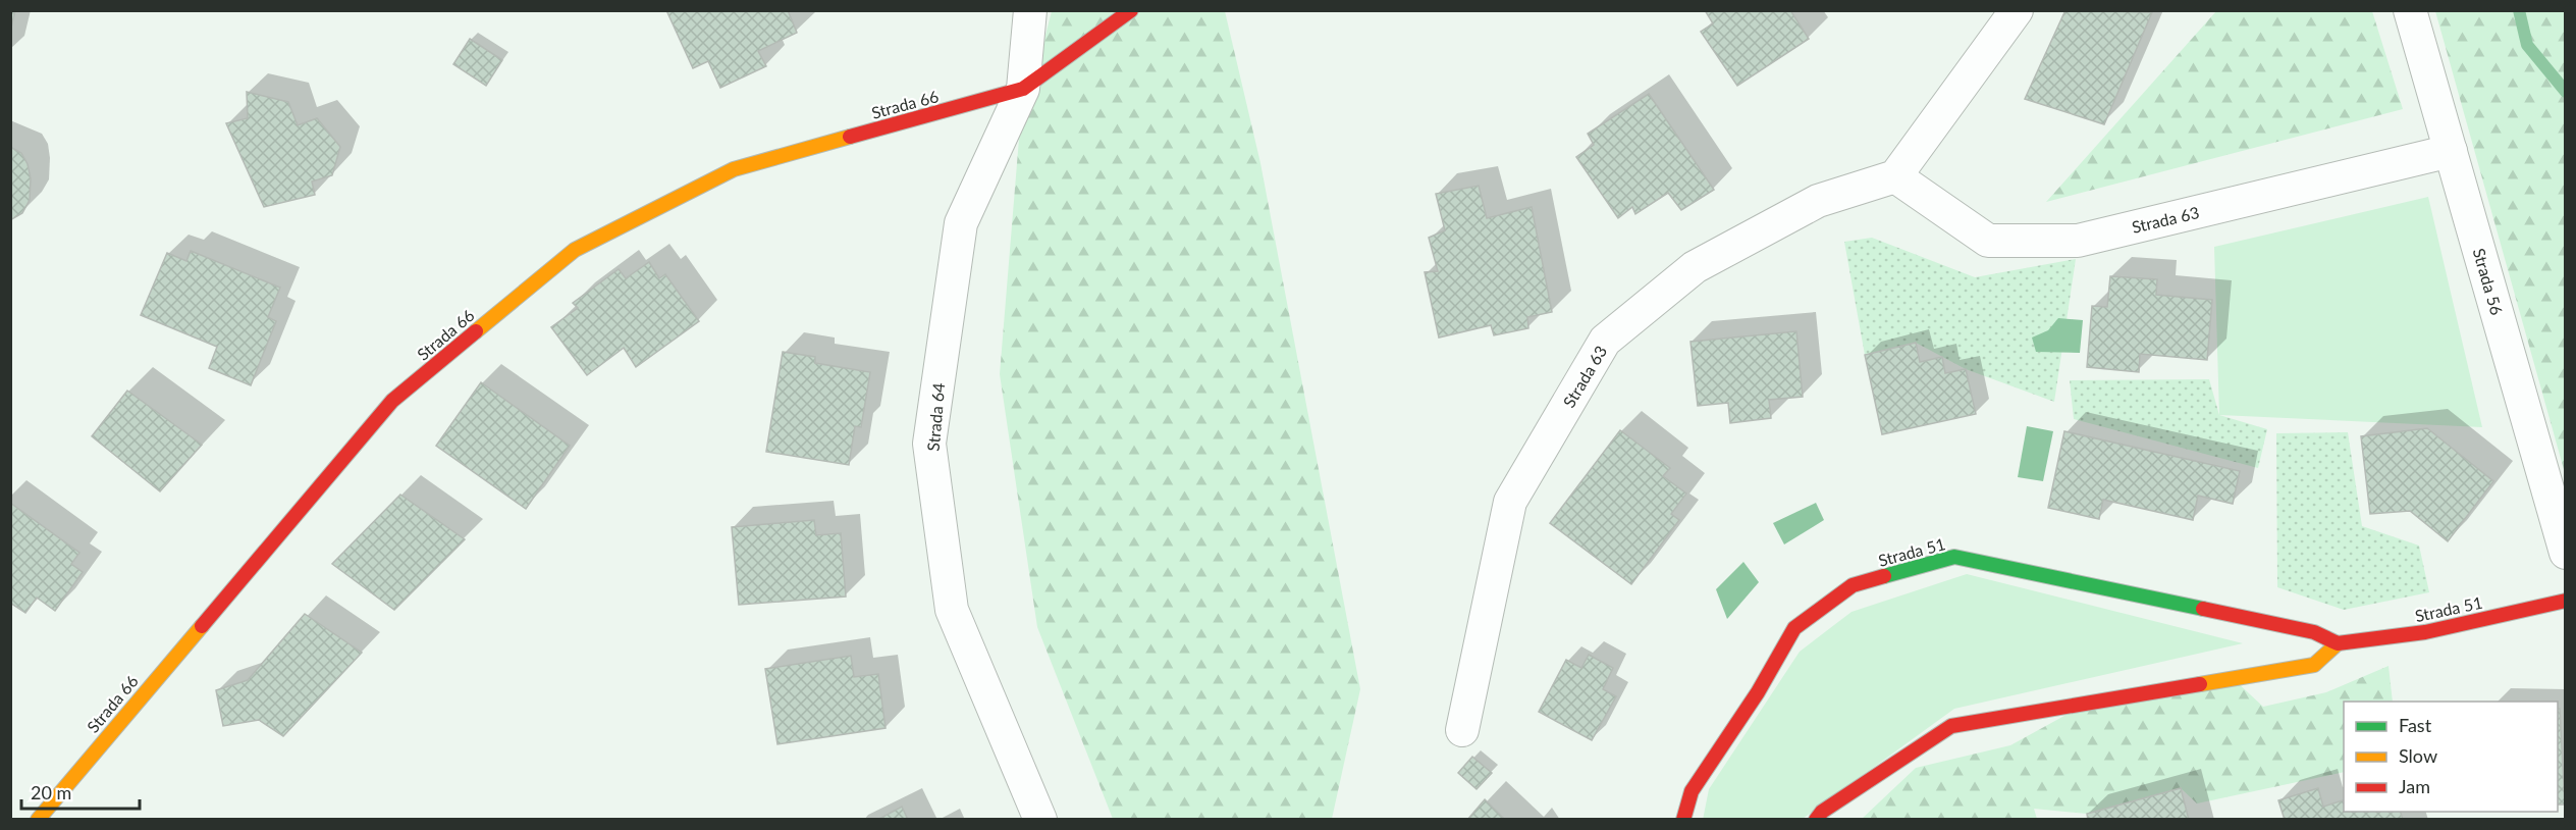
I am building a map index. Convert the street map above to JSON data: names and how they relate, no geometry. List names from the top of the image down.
{
  "streets": {
    "street": [
      "Strada 66",
      "Strada 63",
      "Strada 56",
      "Strada 64",
      "Strada 51"
    ]
  },
  "crossings": [
    ["Strada 66", "Strada 64"],
    ["Strada 63", "Strada 56"]
  ],
  "legend": ["Fast", "Slow", "Jam"],
  "scale_bar": "20 m"
}
